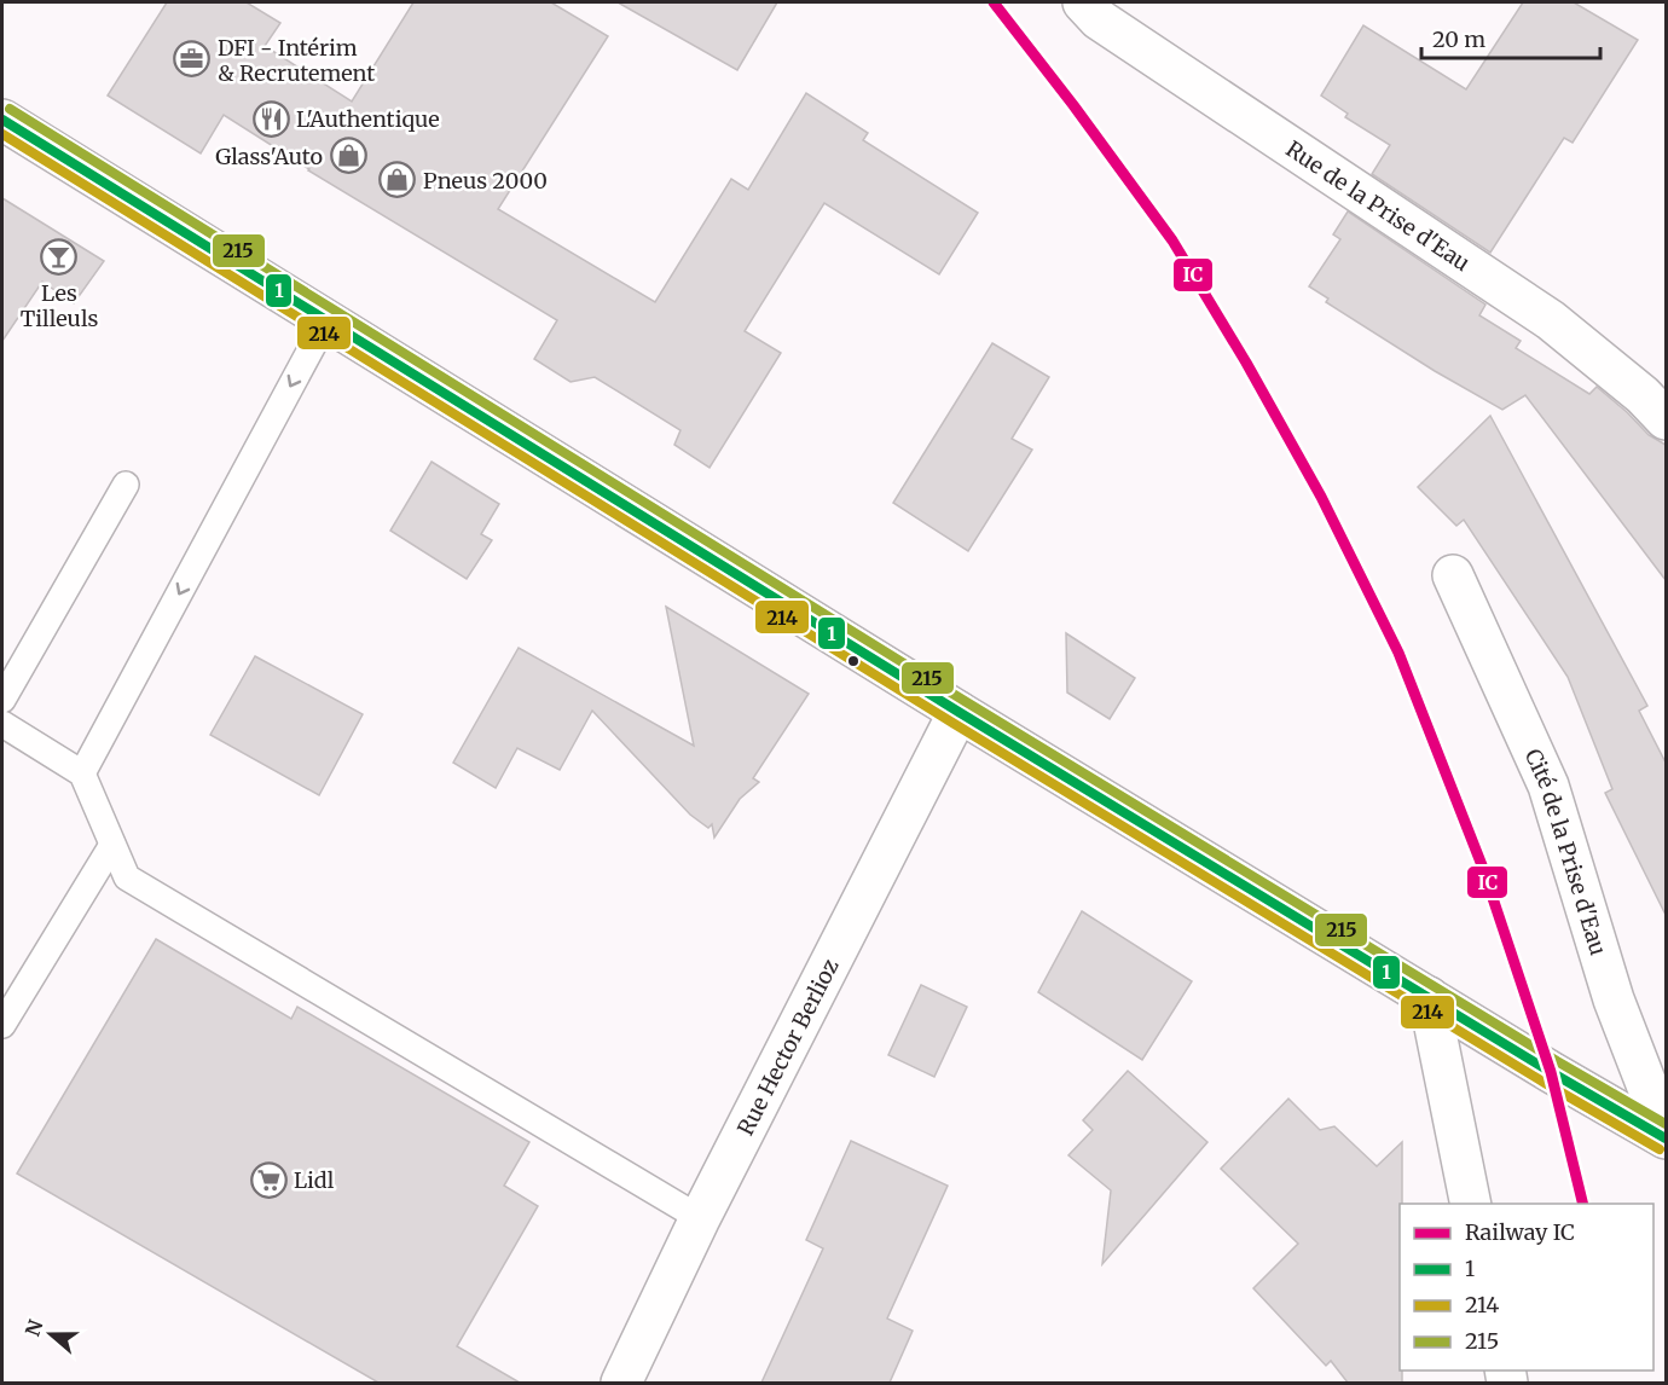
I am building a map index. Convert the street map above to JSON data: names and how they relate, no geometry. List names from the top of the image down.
{
  "streets": {
    "street": ["Rue de la Prise d'Eau", "Cité de la Prise d'Eau", "Rue Hector Berlioz"]
  },
  "places": {
    "office": ["DFI - Intérim & Recrutement"],
    "restaurant": ["L'Authentique"],
    "shop": ["Glass'Auto", "Pneus 2000"],
    "bar": ["Les Tilleuls"],
    "supermarket": ["Lidl"]
  },
  "lines": [
    "rail line IC",
    "transit line 215",
    "transit line 1",
    "transit line 214"
  ],
  "legend": [
    "Railway IC",
    "1",
    "214",
    "215"
  ],
  "scale_bar": "20 m",
  "north": "left"
}
